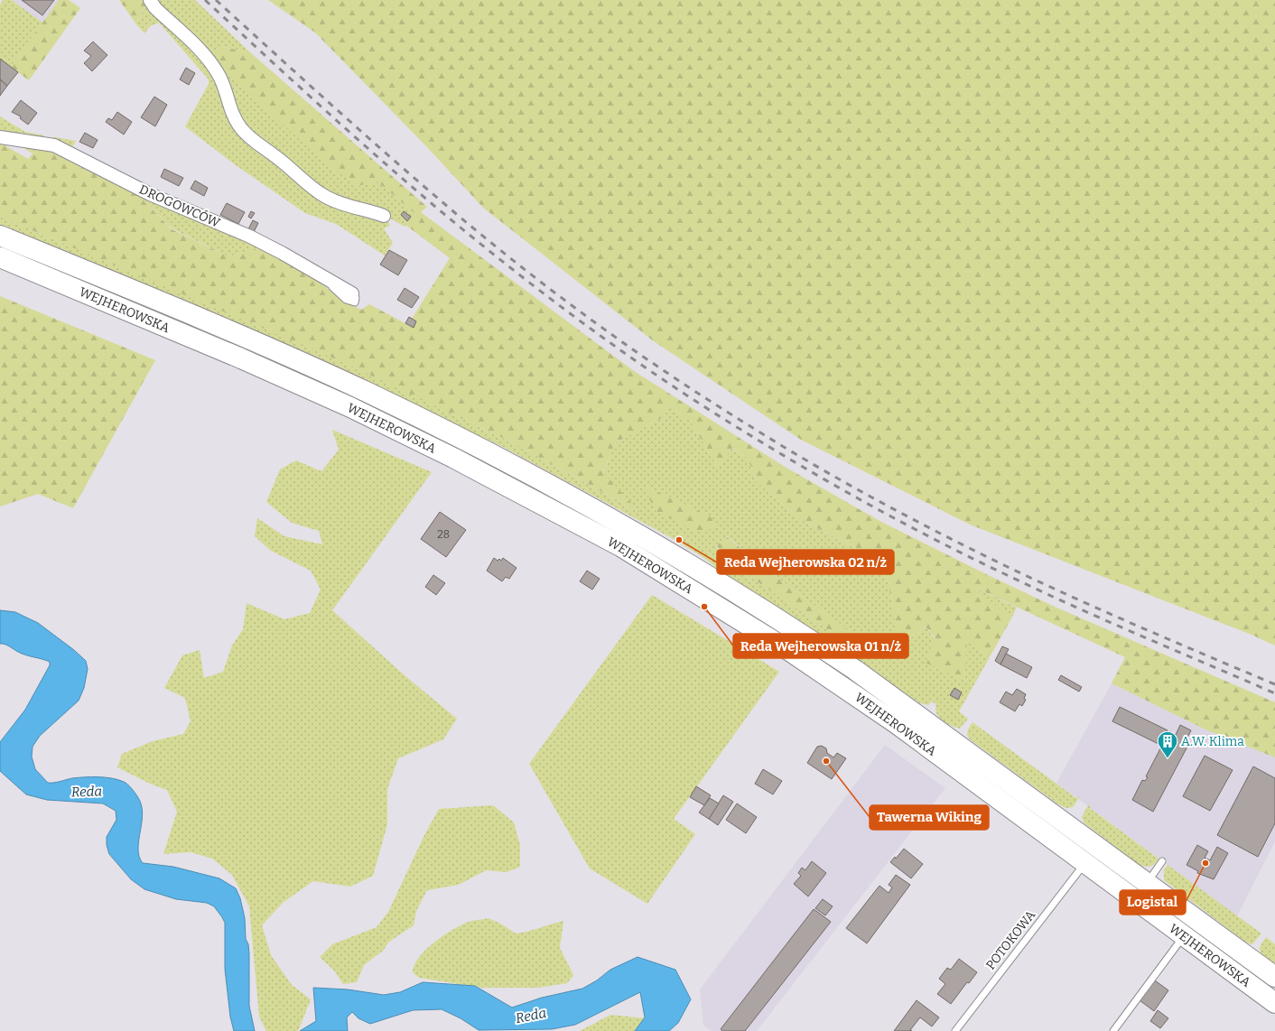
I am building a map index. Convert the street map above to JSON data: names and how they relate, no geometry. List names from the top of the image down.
{
  "streets": {
    "main road": ["WEJHEROWSKA"],
    "street": ["DROGOWCÓW"],
    "lane": ["POTOKOWA"]
  },
  "crossings": [
    ["WEJHEROWSKA", "POTOKOWA"]
  ],
  "water": ["Reda"],
  "places": {
    "other": [
      "Reda Wejherowska 02 n/ż",
      "Reda Wejherowska 01 n/ż",
      "Tawerna Wiking",
      "Logistal"
    ],
    "building": ["A.W. Klima"]
  },
  "house_numbers": ["28"]
}
